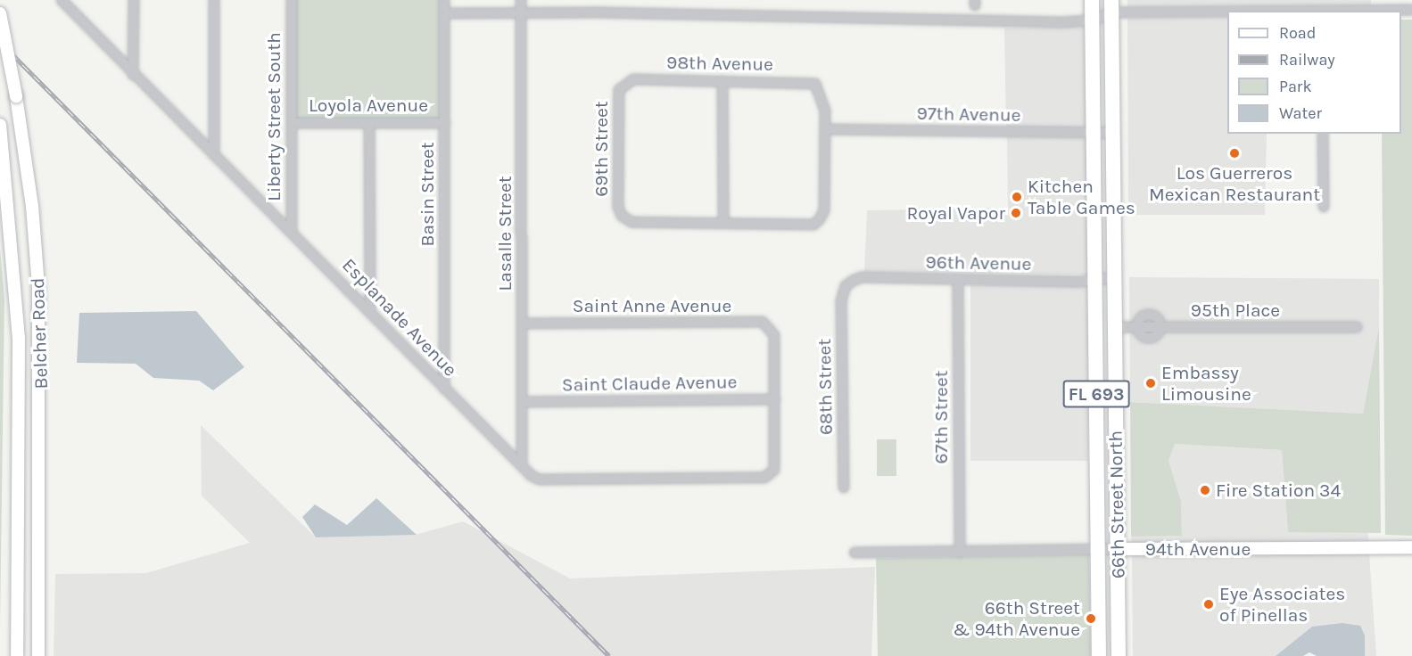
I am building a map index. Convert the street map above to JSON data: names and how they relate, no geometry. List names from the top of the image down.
{
  "streets": {
    "main road": [
      "Belcher Road",
      "FL 693",
      "66th Street North",
      "94th Avenue"
    ],
    "street": [
      "98th Avenue",
      "Loyola Avenue",
      "97th Avenue",
      "Liberty Street South",
      "69th Street",
      "Basin Street",
      "Lasalle Street",
      "96th Avenue",
      "Saint Anne Avenue",
      "95th Place",
      "Esplanade Avenue",
      "Saint Claude Avenue",
      "68th Street",
      "67th Street"
    ]
  },
  "crossings": [
    ["98th Avenue", "97th Avenue"],
    ["98th Avenue", "69th Street"],
    ["Loyola Avenue", "Liberty Street South"],
    ["Loyola Avenue", "Basin Street"],
    ["97th Avenue", "66th Street North"],
    ["Liberty Street South", "Esplanade Avenue"],
    ["Basin Street", "Esplanade Avenue"],
    ["Lasalle Street", "Saint Anne Avenue"],
    ["Lasalle Street", "Esplanade Avenue"],
    ["Lasalle Street", "Saint Claude Avenue"],
    ["96th Avenue", "68th Street"],
    ["96th Avenue", "67th Street"],
    ["96th Avenue", "66th Street North"],
    ["Saint Anne Avenue", "Esplanade Avenue"],
    ["Saint Anne Avenue", "Saint Claude Avenue"],
    ["95th Place", "66th Street North"],
    ["Esplanade Avenue", "Saint Claude Avenue"],
    ["67th Street", "94th Avenue"],
    ["66th Street North", "94th Avenue"]
  ],
  "places": [
    "Los Guerreros Mexican Restaurant",
    "Kitchen Table Games",
    "Royal Vapor",
    "Embassy Limousine",
    "Fire Station 34",
    "Eye Associates of Pinellas",
    "66th Street & 94th Avenue"
  ],
  "legend": [
    "Road",
    "Railway",
    "Park",
    "Water"
  ]
}
